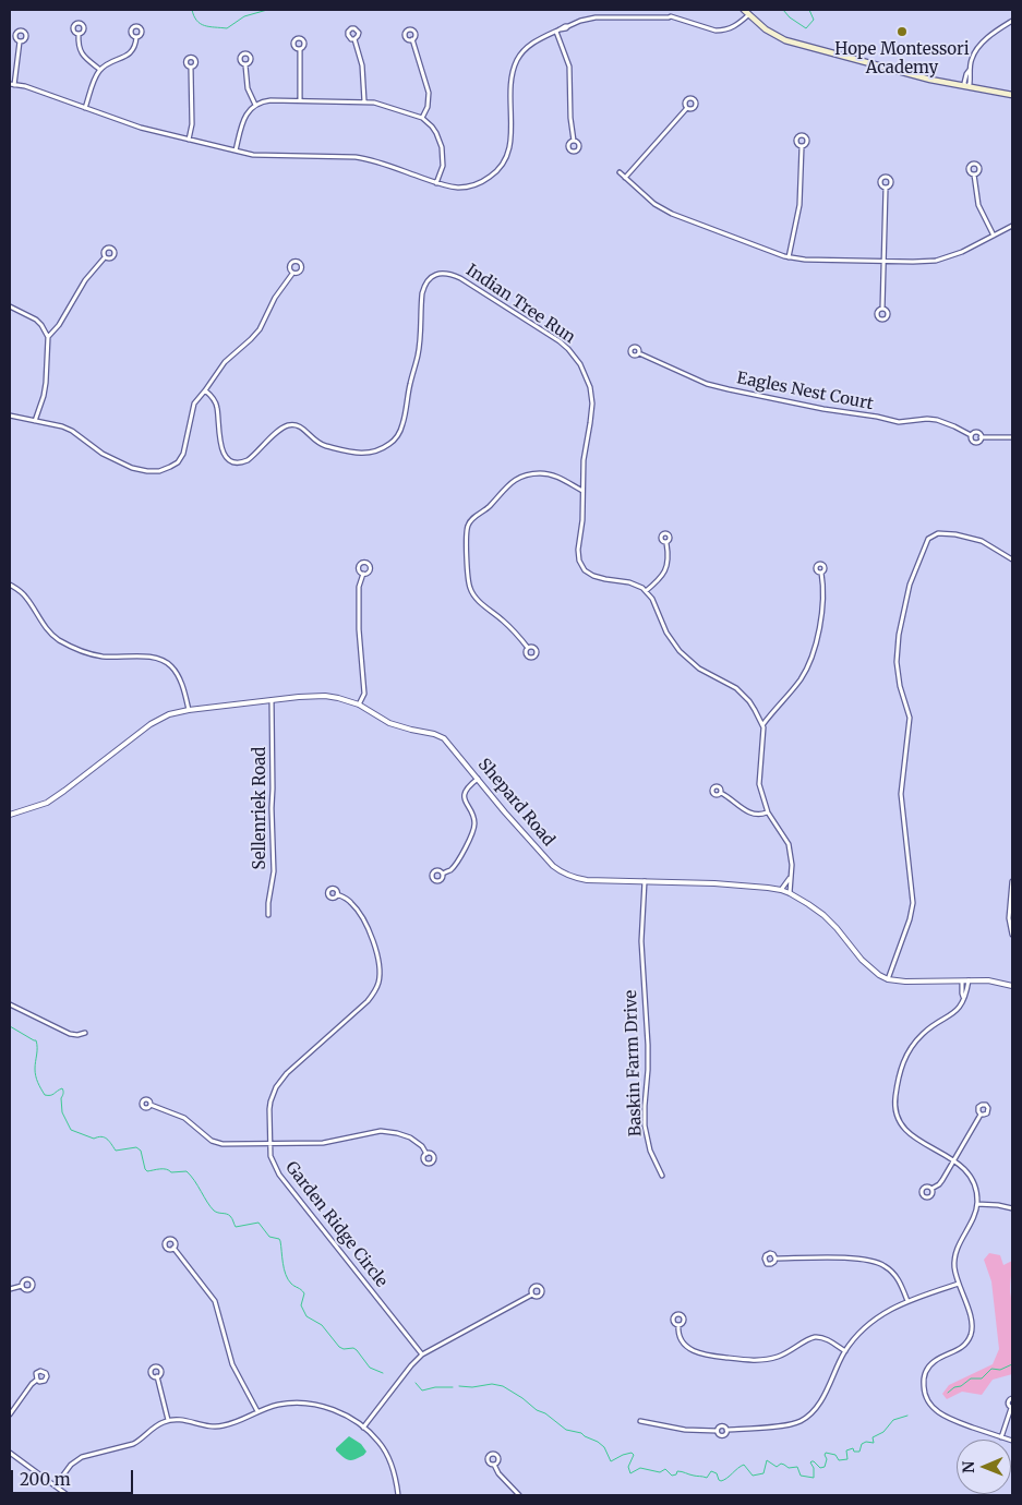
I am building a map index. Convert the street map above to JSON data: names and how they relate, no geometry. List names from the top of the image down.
{
  "streets": {
    "street": [
      "Indian Tree Run",
      "Eagles Nest Court",
      "Shepard Road",
      "Sellenriek Road",
      "Baskin Farm Drive",
      "Garden Ridge Circle"
    ]
  },
  "crossings": [
    ["Shepard Road", "Sellenriek Road"],
    ["Shepard Road", "Baskin Farm Drive"]
  ],
  "places": ["Hope Montessori Academy"],
  "scale_bar": "200 m",
  "north": "left"
}
